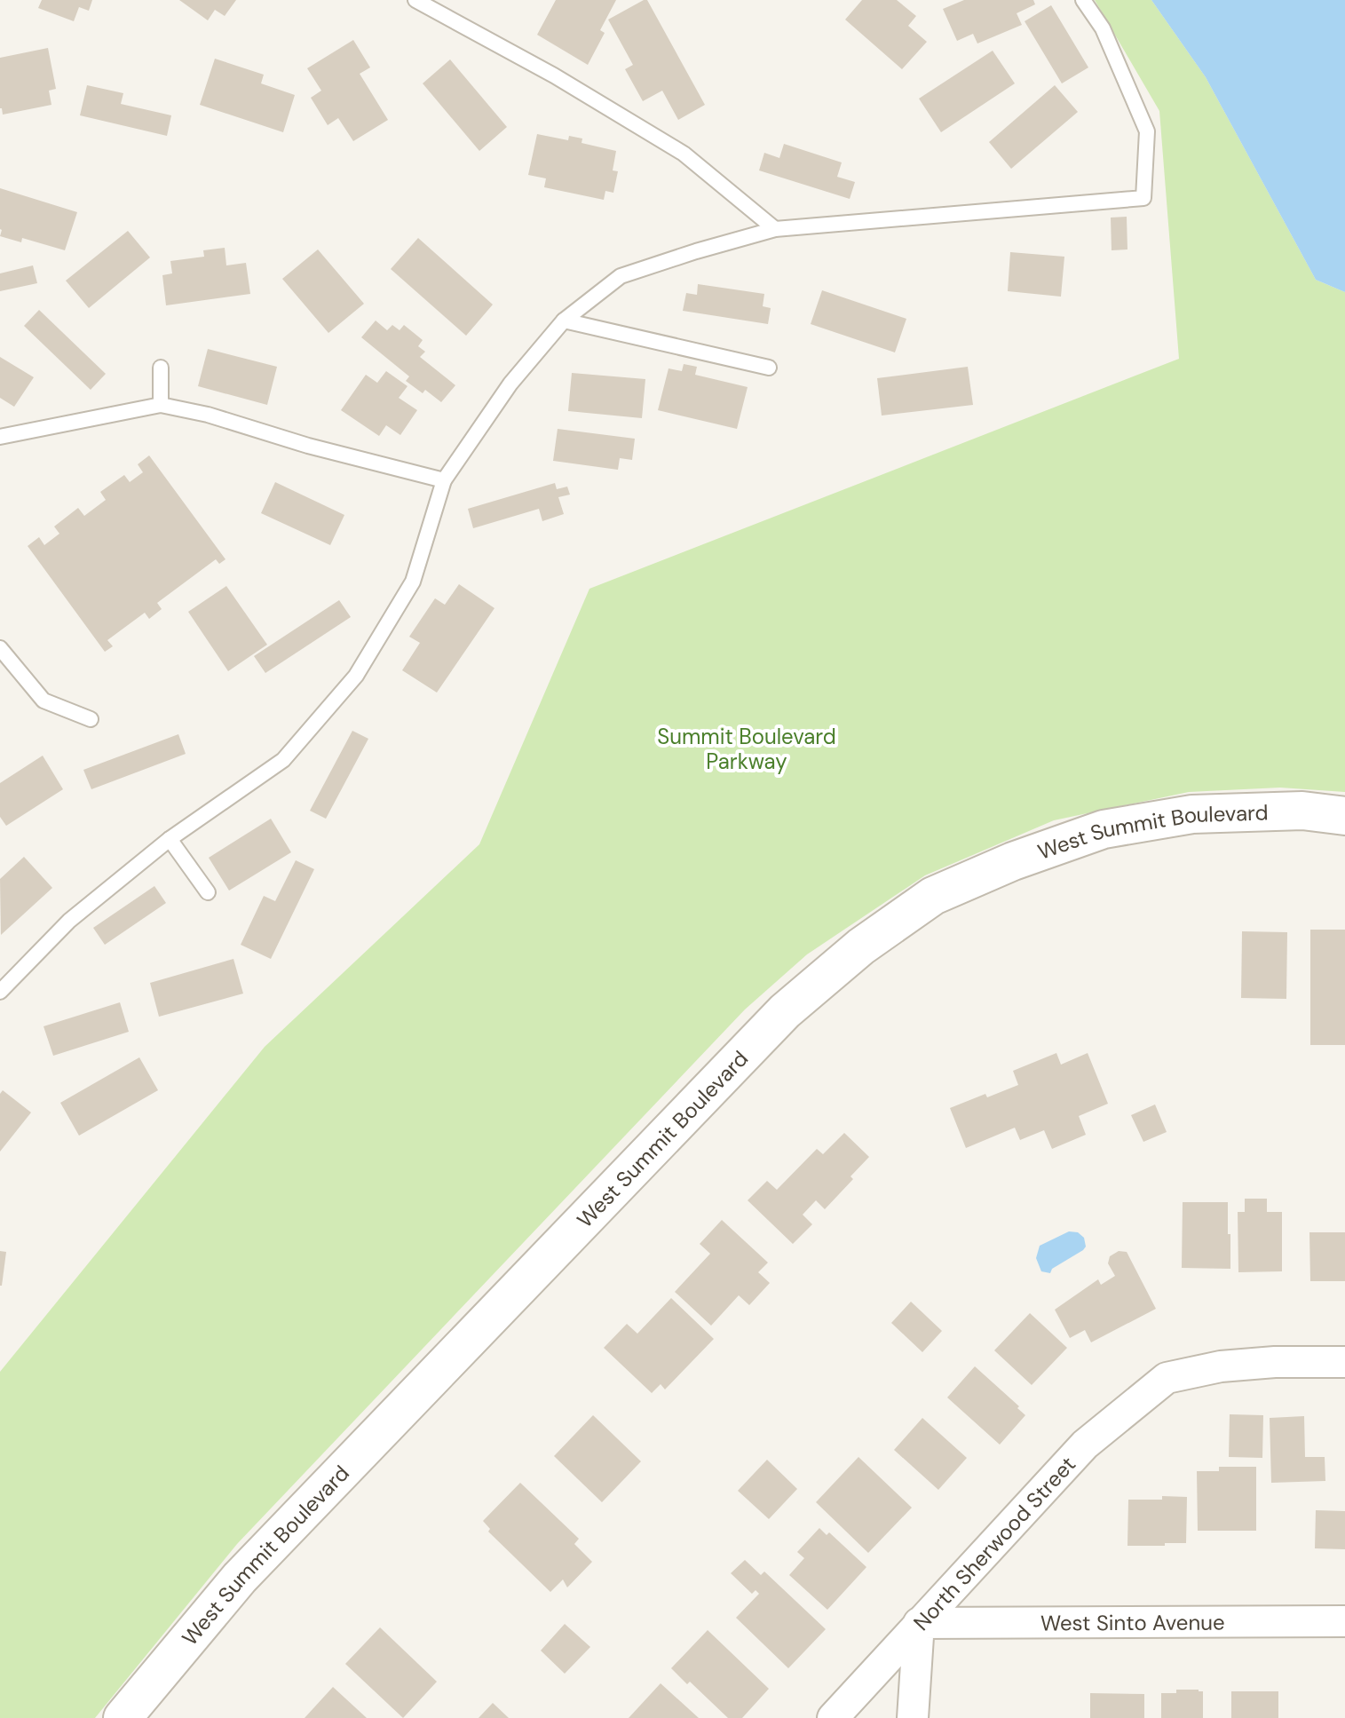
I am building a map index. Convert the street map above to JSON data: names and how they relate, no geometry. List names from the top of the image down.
{
  "streets": {
    "street": ["West Summit Boulevard", "North Sherwood Street", "West Sinto Avenue"]
  },
  "crossings": [
    ["North Sherwood Street", "West Sinto Avenue"]
  ],
  "parks": ["Summit Boulevard Parkway"]
}
